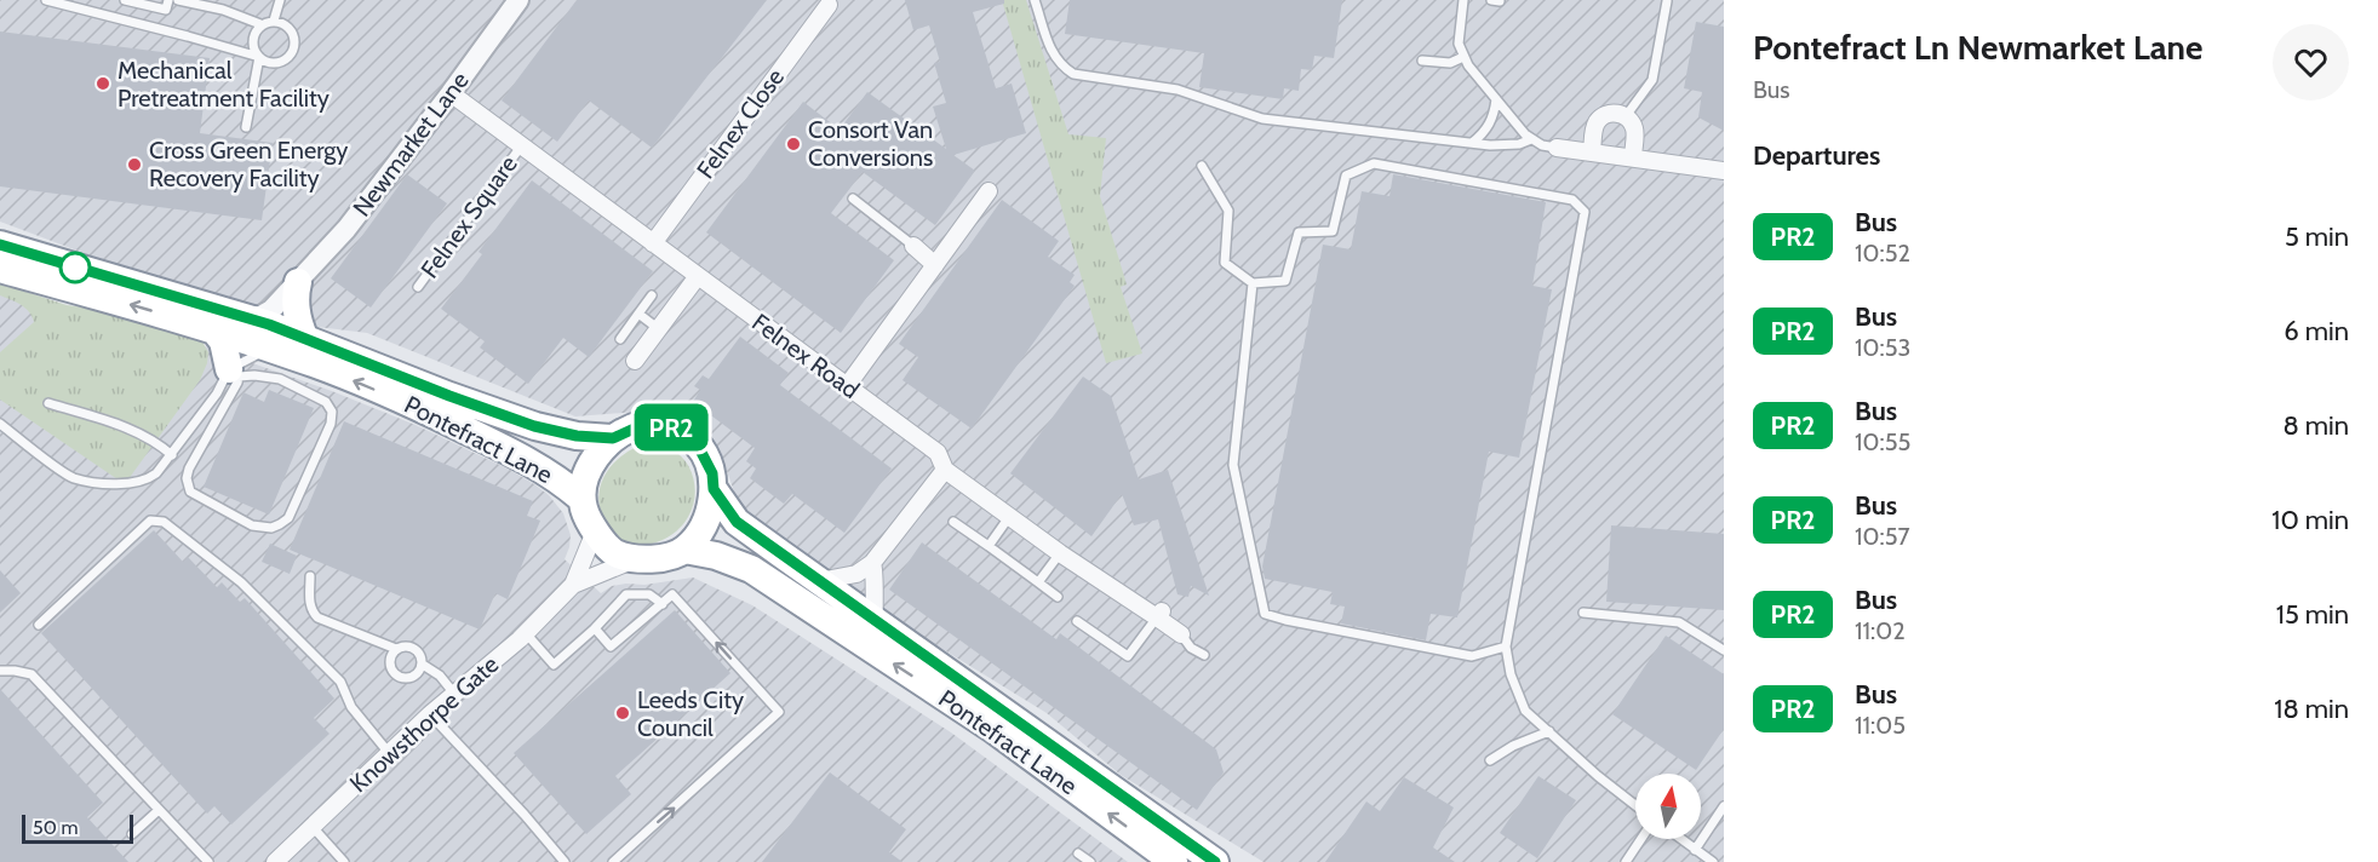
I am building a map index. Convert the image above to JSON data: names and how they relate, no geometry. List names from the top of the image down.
{
  "streets": {
    "highway": ["Pontefract Lane"],
    "street": [
      "Felnex Close",
      "Newmarket Lane",
      "Felnex Road",
      "Knowsthorpe Gate"
    ],
    "lane": ["Felnex Square"]
  },
  "crossings": [
    ["Felnex Close", "Felnex Road"],
    ["Newmarket Lane", "Felnex Road"],
    ["Newmarket Lane", "Pontefract Lane"],
    ["Felnex Square", "Felnex Road"],
    ["Pontefract Lane", "Knowsthorpe Gate"]
  ],
  "places": [
    "Mechanical Pretreatment Facility",
    "Consort Van Conversions",
    "Cross Green Energy Recovery Facility",
    "Leeds City Council"
  ],
  "lines": ["bus line PR2"],
  "scale_bar": "50 m",
  "north": "top",
  "page": {
    "on_map": "PR2",
    "heading": [
      ["Pontefract Ln Newmarket Lane", "Bus"],
      "Departures"
    ],
    "list": [
      {
        "mark": "PR2",
        "name": "Bus",
        "note": "10:52",
        "value": "5 min"
      },
      {
        "mark": "PR2",
        "name": "Bus",
        "note": "10:53",
        "value": "6 min"
      },
      {
        "mark": "PR2",
        "name": "Bus",
        "note": "10:55",
        "value": "8 min"
      },
      {
        "mark": "PR2",
        "name": "Bus",
        "note": "10:57",
        "value": "10 min"
      },
      {
        "mark": "PR2",
        "name": "Bus",
        "note": "11:02",
        "value": "15 min"
      },
      {
        "mark": "PR2",
        "name": "Bus",
        "note": "11:05",
        "value": "18 min"
      }
    ],
    "scale": "50 m"
  }
}
